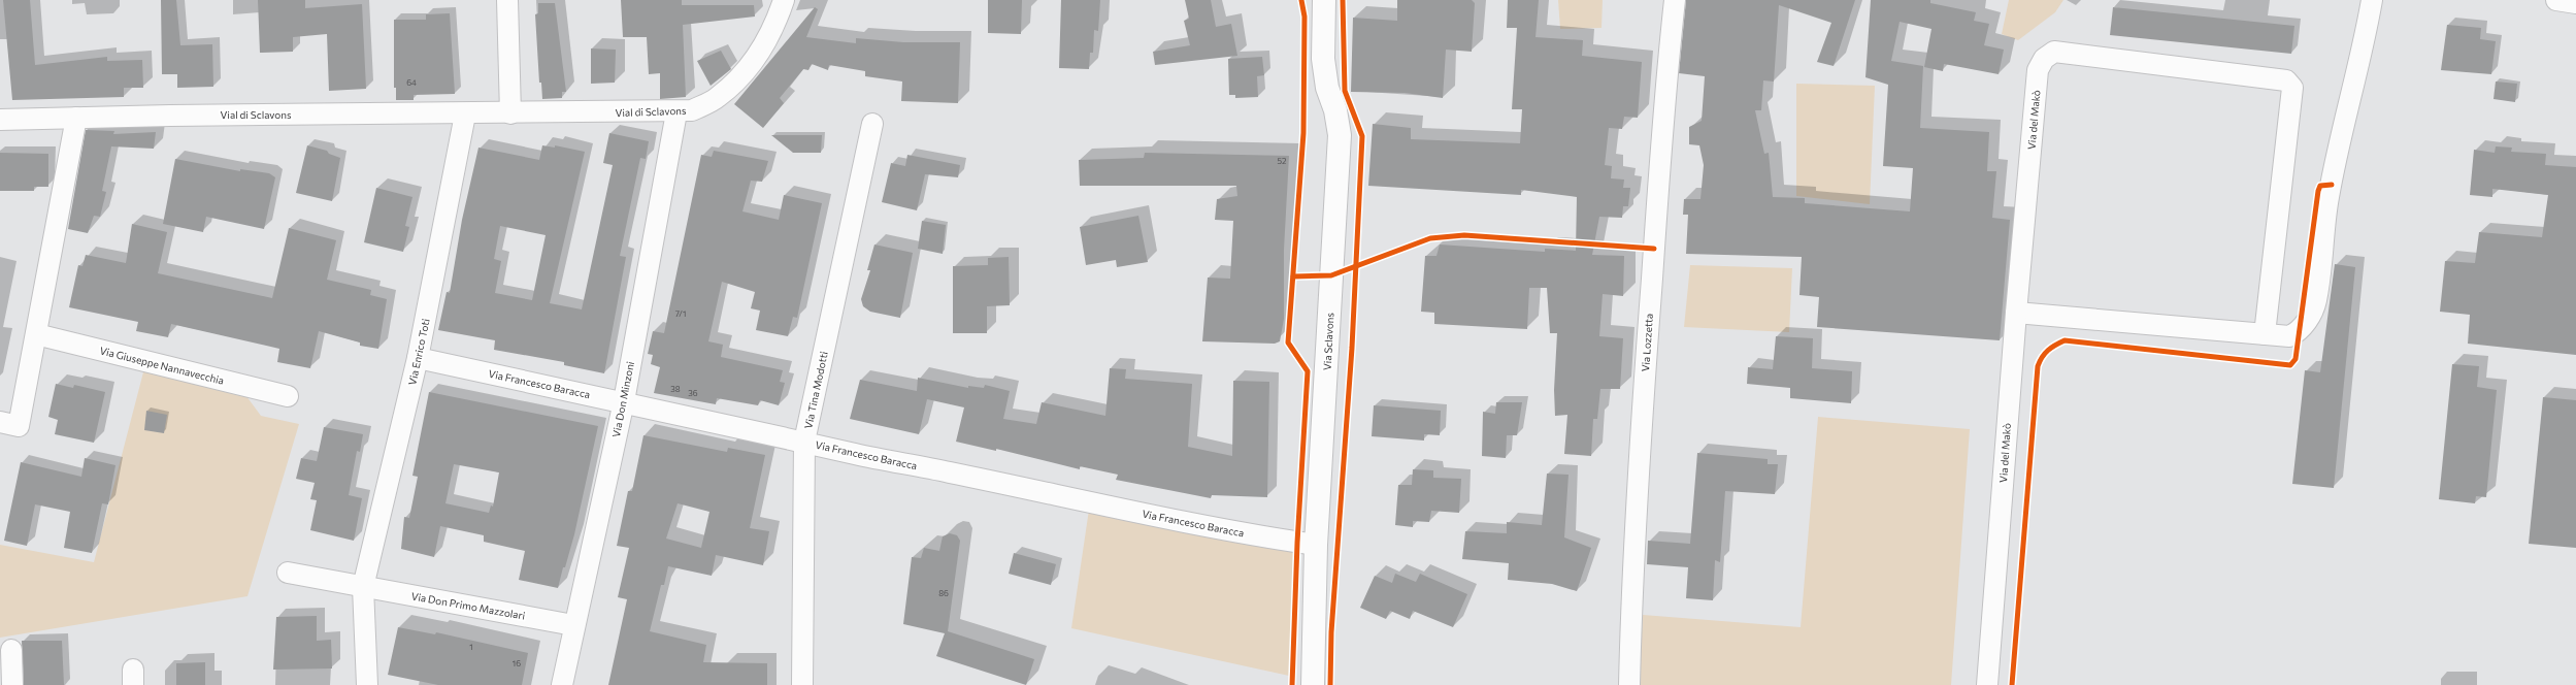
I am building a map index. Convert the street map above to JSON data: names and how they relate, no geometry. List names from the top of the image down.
{
  "streets": {
    "street": [
      "Vial di Sclavons",
      "Via del Makò",
      "Via Sclavons",
      "Via Lozzetta",
      "Via Enrico Toti",
      "Via Giuseppe Nannavecchia",
      "Via Francesco Baracca",
      "Via Tina Modotti",
      "Via Don Minzoni",
      "Via Don Primo Mazzolari"
    ]
  },
  "crossings": [
    ["Vial di Sclavons", "Via Enrico Toti"],
    ["Vial di Sclavons", "Via Don Minzoni"],
    ["Via Sclavons", "Via Francesco Baracca"],
    ["Via Enrico Toti", "Via Francesco Baracca"],
    ["Via Enrico Toti", "Via Don Primo Mazzolari"],
    ["Via Francesco Baracca", "Via Tina Modotti"],
    ["Via Francesco Baracca", "Via Don Minzoni"],
    ["Via Don Minzoni", "Via Don Primo Mazzolari"]
  ],
  "house_numbers": [
    "64",
    "52",
    "7/1",
    "38",
    "36",
    "86",
    "1",
    "16"
  ]
}
